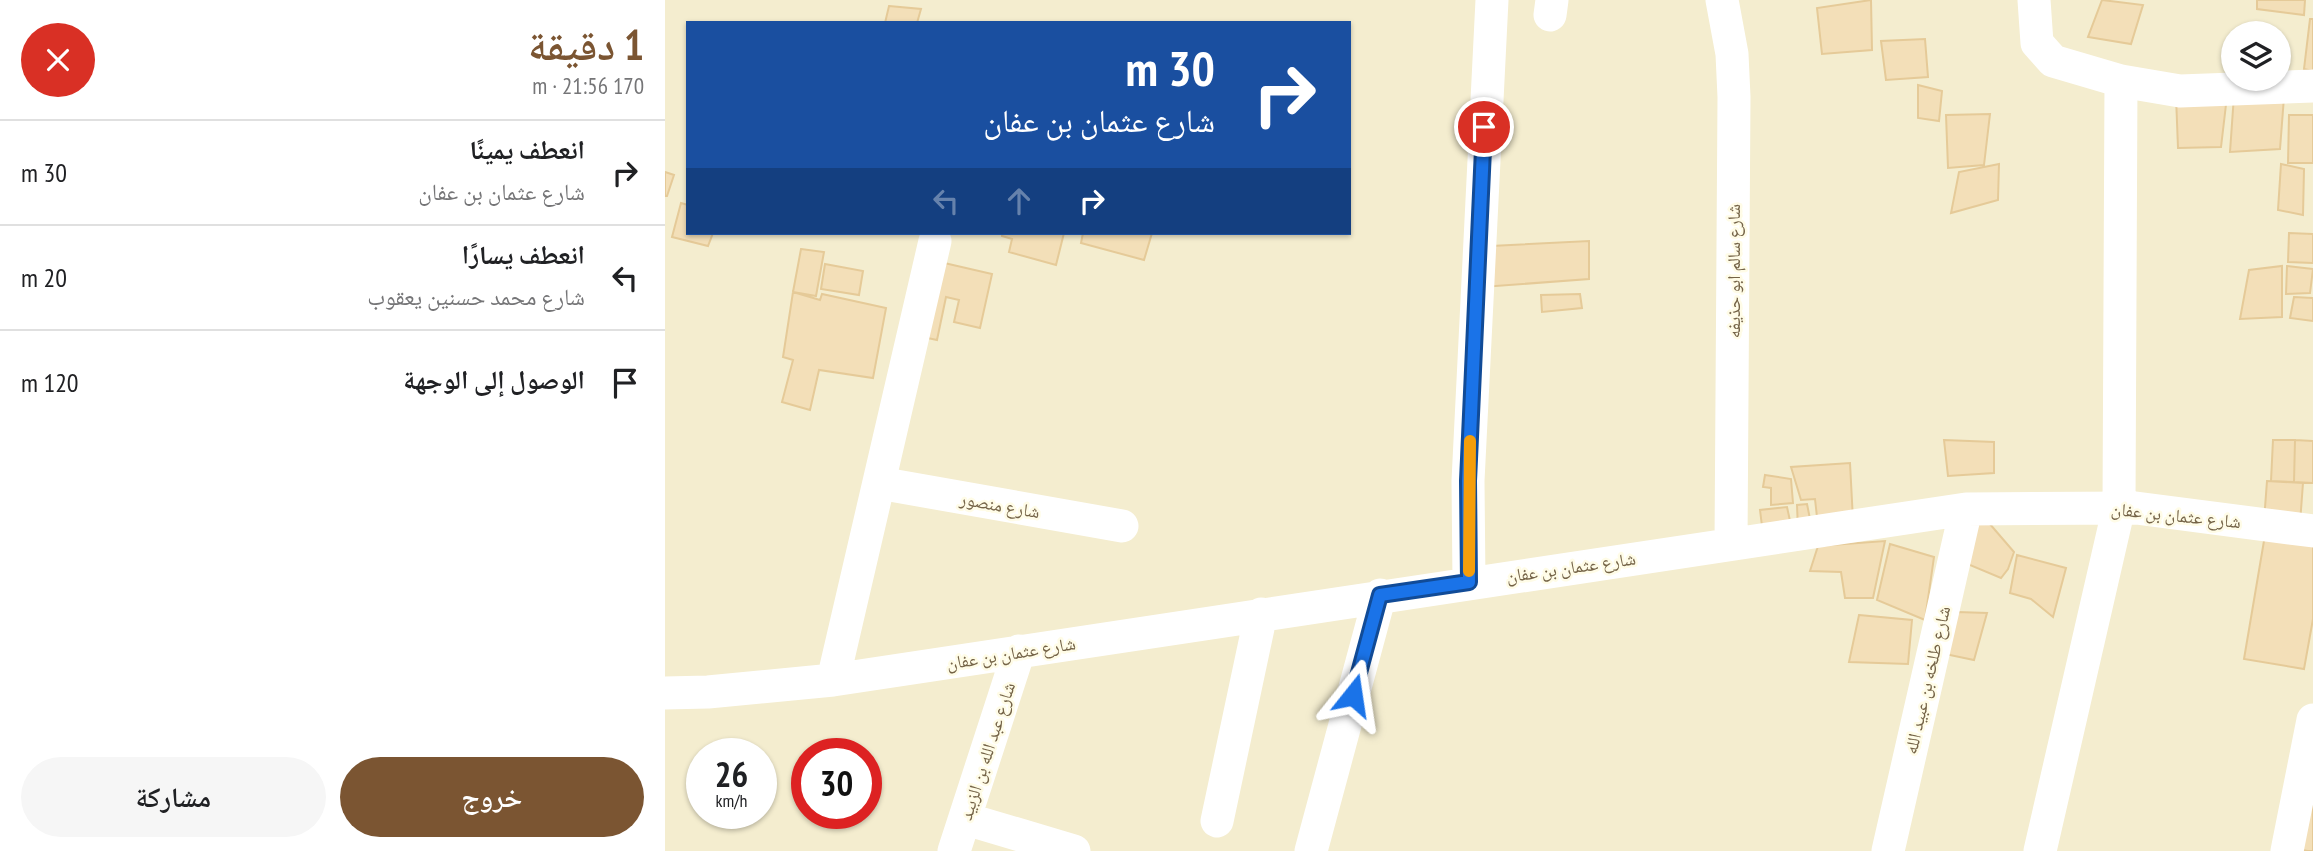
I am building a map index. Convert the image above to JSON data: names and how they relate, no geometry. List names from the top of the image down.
{
  "streets": {
    "street": [
      "شارع سالم ابو حذيفه",
      "شارع منصور",
      "شارع عثمان بن عفان",
      "شارع طلخه بن عبيد الله",
      "شارع عبد الله بن الزبيد"
    ]
  },
  "crossings": [
    ["شارع سالم ابو حذيفه", "شارع عثمان بن عفان"],
    ["شارع عثمان بن عفان", "شارع طلخه بن عبيد الله"],
    ["شارع عثمان بن عفان", "شارع عبد الله بن الزبيد"]
  ],
  "page": {
    "heading": ["1 دقيقة", "170 m · 21:56"],
    "turn": ["30 m", "شارع عثمان بن عفان"],
    "list": [
      {
        "name": "انعطف يمينًا",
        "note": "شارع عثمان بن عفان",
        "value": "30 m"
      },
      {
        "name": "انعطف يسارًا",
        "note": "شارع محمد حسنين يعقوب",
        "value": "20 m"
      },
      {
        "name": "الوصول إلى الوجهة",
        "value": "120 m"
      }
    ],
    "speed": "26 km/h",
    "limit": "30",
    "buttons": ["خروج", "مشاركة"]
  }
}
